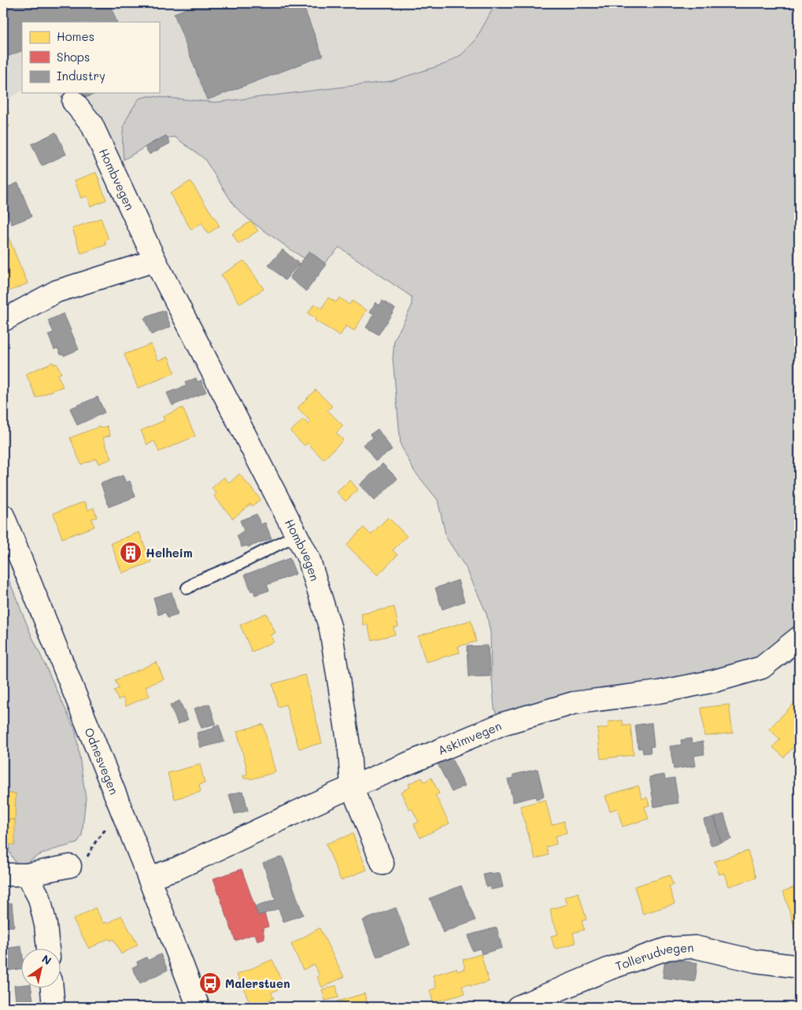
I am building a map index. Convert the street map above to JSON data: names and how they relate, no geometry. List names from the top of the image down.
{
  "streets": {
    "street": [
      "Hombvegen",
      "Askimvegen",
      "Odnesvegen",
      "Tollerudvegen"
    ]
  },
  "crossings": [
    ["Hombvegen", "Askimvegen"],
    ["Askimvegen", "Odnesvegen"]
  ],
  "places": {
    "building": ["Helheim"],
    "bus stop": ["Malerstuen"]
  },
  "legend": ["Homes", "Shops", "Industry"],
  "north": "top right"
}
